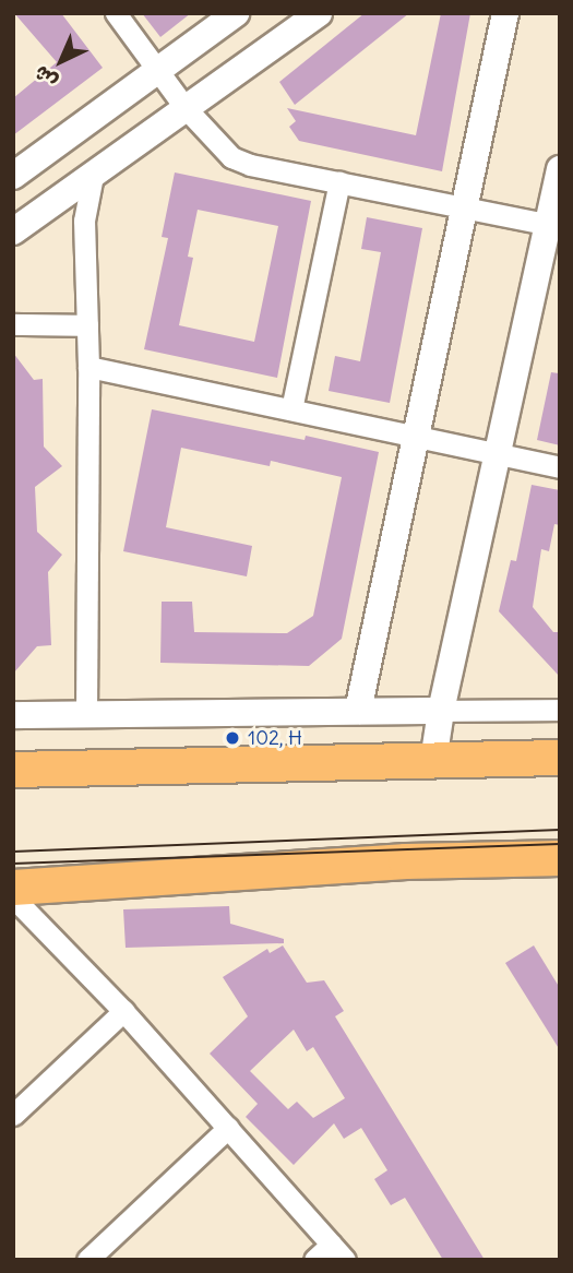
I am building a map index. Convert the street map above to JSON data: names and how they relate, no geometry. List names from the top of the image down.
{
  "places": ["102, H"],
  "north": "bottom left"
}
